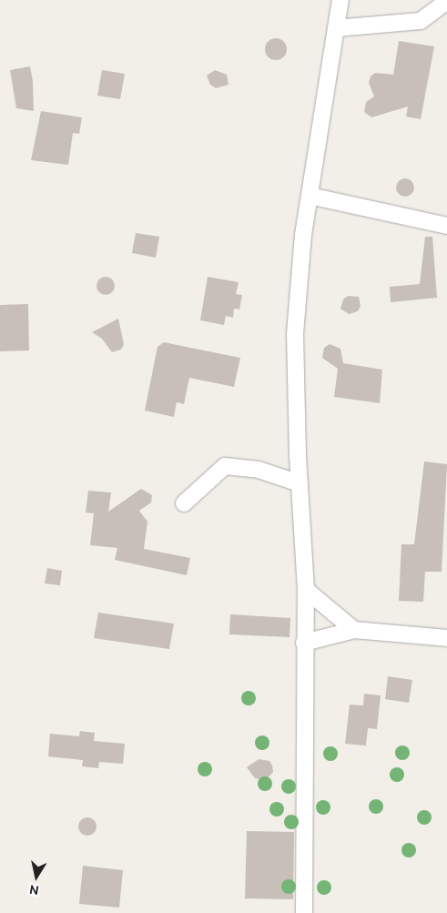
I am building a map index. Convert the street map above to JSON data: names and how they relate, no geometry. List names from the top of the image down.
{
  "north": "bottom"
}
